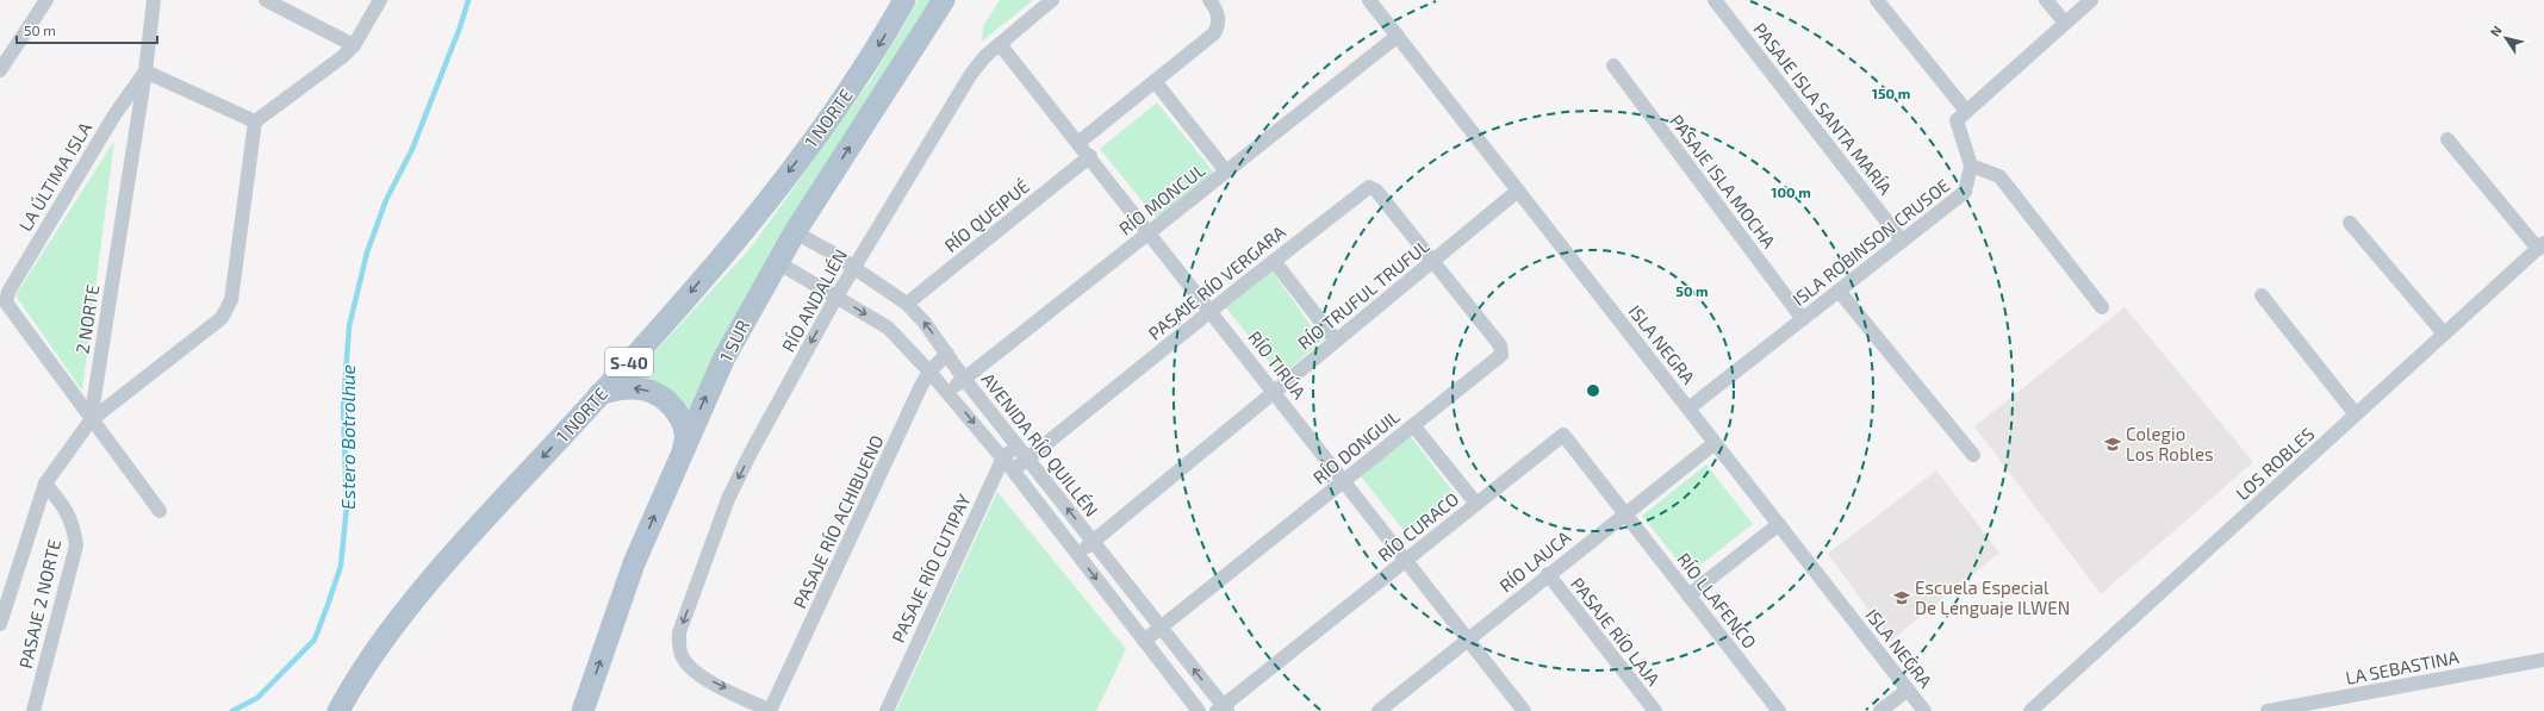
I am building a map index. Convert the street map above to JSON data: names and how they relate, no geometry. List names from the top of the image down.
{
  "streets": {
    "main road": ["1 NORTE", "1 SUR", "S-40"],
    "street": [
      "PASAJE ISLA SANTA MARÍA",
      "LA ÚLTIMA ISLA",
      "PASAJE ISLA MOCHA",
      "RÍO MONCUL",
      "RÍO QUEIPUÉ",
      "ISLA ROBINSON CRUSOE",
      "PASAJE RÍO VERGARA",
      "RÍO TRUFUL TRUFUL",
      "RÍO ANDALIÉN",
      "2 NORTE",
      "ISLA NEGRA",
      "RÍO TIRÚA",
      "AVENIDA RÍO QUILLÉN",
      "RÍO DONGUIL",
      "LOS ROBLES",
      "PASAJE RÍO ACHIBUENO",
      "RÍO CURACO",
      "RÍO LAUCA",
      "PASAJE RÍO CUTIPAY",
      "RÍO LLAFENCO",
      "PASAJE 2 NORTE",
      "PASAJE RÍO LAJA",
      "LA SEBASTINA"
    ]
  },
  "crossings": [
    ["PASAJE ISLA SANTA MARÍA", "ISLA ROBINSON CRUSOE"],
    ["LA ÚLTIMA ISLA", "2 NORTE"],
    ["PASAJE ISLA MOCHA", "ISLA ROBINSON CRUSOE"],
    ["RÍO MONCUL", "ISLA NEGRA"],
    ["RÍO MONCUL", "RÍO TIRÚA"],
    ["RÍO MONCUL", "AVENIDA RÍO QUILLÉN"],
    ["RÍO QUEIPUÉ", "RÍO TIRÚA"],
    ["RÍO QUEIPUÉ", "AVENIDA RÍO QUILLÉN"],
    ["ISLA ROBINSON CRUSOE", "ISLA NEGRA"],
    ["PASAJE RÍO VERGARA", "RÍO TRUFUL TRUFUL"],
    ["PASAJE RÍO VERGARA", "RÍO TIRÚA"],
    ["PASAJE RÍO VERGARA", "AVENIDA RÍO QUILLÉN"],
    ["PASAJE RÍO VERGARA", "RÍO DONGUIL"],
    ["RÍO TRUFUL TRUFUL", "ISLA NEGRA"],
    ["RÍO TRUFUL TRUFUL", "RÍO TIRÚA"],
    ["RÍO TRUFUL TRUFUL", "AVENIDA RÍO QUILLÉN"],
    ["RÍO TRUFUL TRUFUL", "RÍO DONGUIL"],
    ["RÍO ANDALIÉN", "RÍO TIRÚA"],
    ["RÍO ANDALIÉN", "AVENIDA RÍO QUILLÉN"],
    ["RÍO ANDALIÉN", "PASAJE RÍO ACHIBUENO"],
    ["2 NORTE", "PASAJE 2 NORTE"],
    ["1 SUR", "AVENIDA RÍO QUILLÉN"],
    ["ISLA NEGRA", "RÍO LAUCA"],
    ["RÍO TIRÚA", "RÍO DONGUIL"],
    ["RÍO TIRÚA", "RÍO CURACO"],
    ["RÍO TIRÚA", "RÍO LAUCA"],
    ["AVENIDA RÍO QUILLÉN", "RÍO DONGUIL"],
    ["AVENIDA RÍO QUILLÉN", "PASAJE RÍO ACHIBUENO"],
    ["AVENIDA RÍO QUILLÉN", "RÍO CURACO"],
    ["AVENIDA RÍO QUILLÉN", "PASAJE RÍO CUTIPAY"],
    ["RÍO CURACO", "RÍO LAUCA"],
    ["RÍO CURACO", "RÍO LLAFENCO"],
    ["RÍO LAUCA", "RÍO LLAFENCO"],
    ["RÍO LAUCA", "PASAJE RÍO LAJA"]
  ],
  "one_way": ["1 NORTE", "RÍO ANDALIÉN", "1 SUR"],
  "water": ["Estero Botrolhue"],
  "places": {
    "school or university": ["Colegio Los Robles", "Escuela Especial De Lenguaje ILWEN"]
  },
  "scale_bar": "50 m",
  "north": "top left",
  "rings": ["150 m", "100 m", "50 m"]
}
